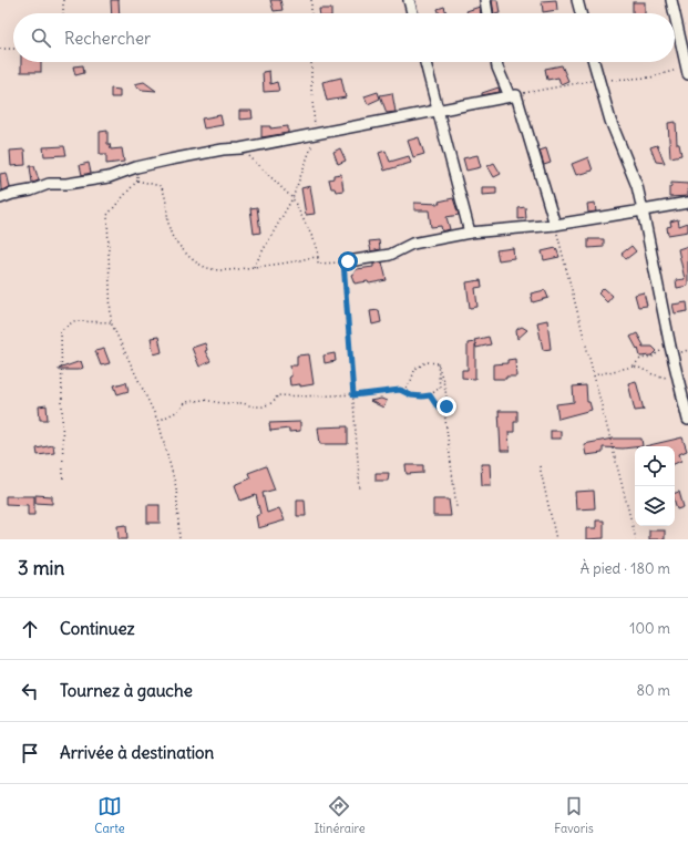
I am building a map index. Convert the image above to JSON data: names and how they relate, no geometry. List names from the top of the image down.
{
  "page": {
    "search": "Rechercher",
    "heading": ["3 min", "À pied · 180 m"],
    "list": [
      ["Continuez", "100 m"],
      ["Tournez à gauche", "80 m"],
      "Arrivée à destination"
    ],
    "nav": ["Carte", "Itinéraire", "Favoris"]
  }
}
